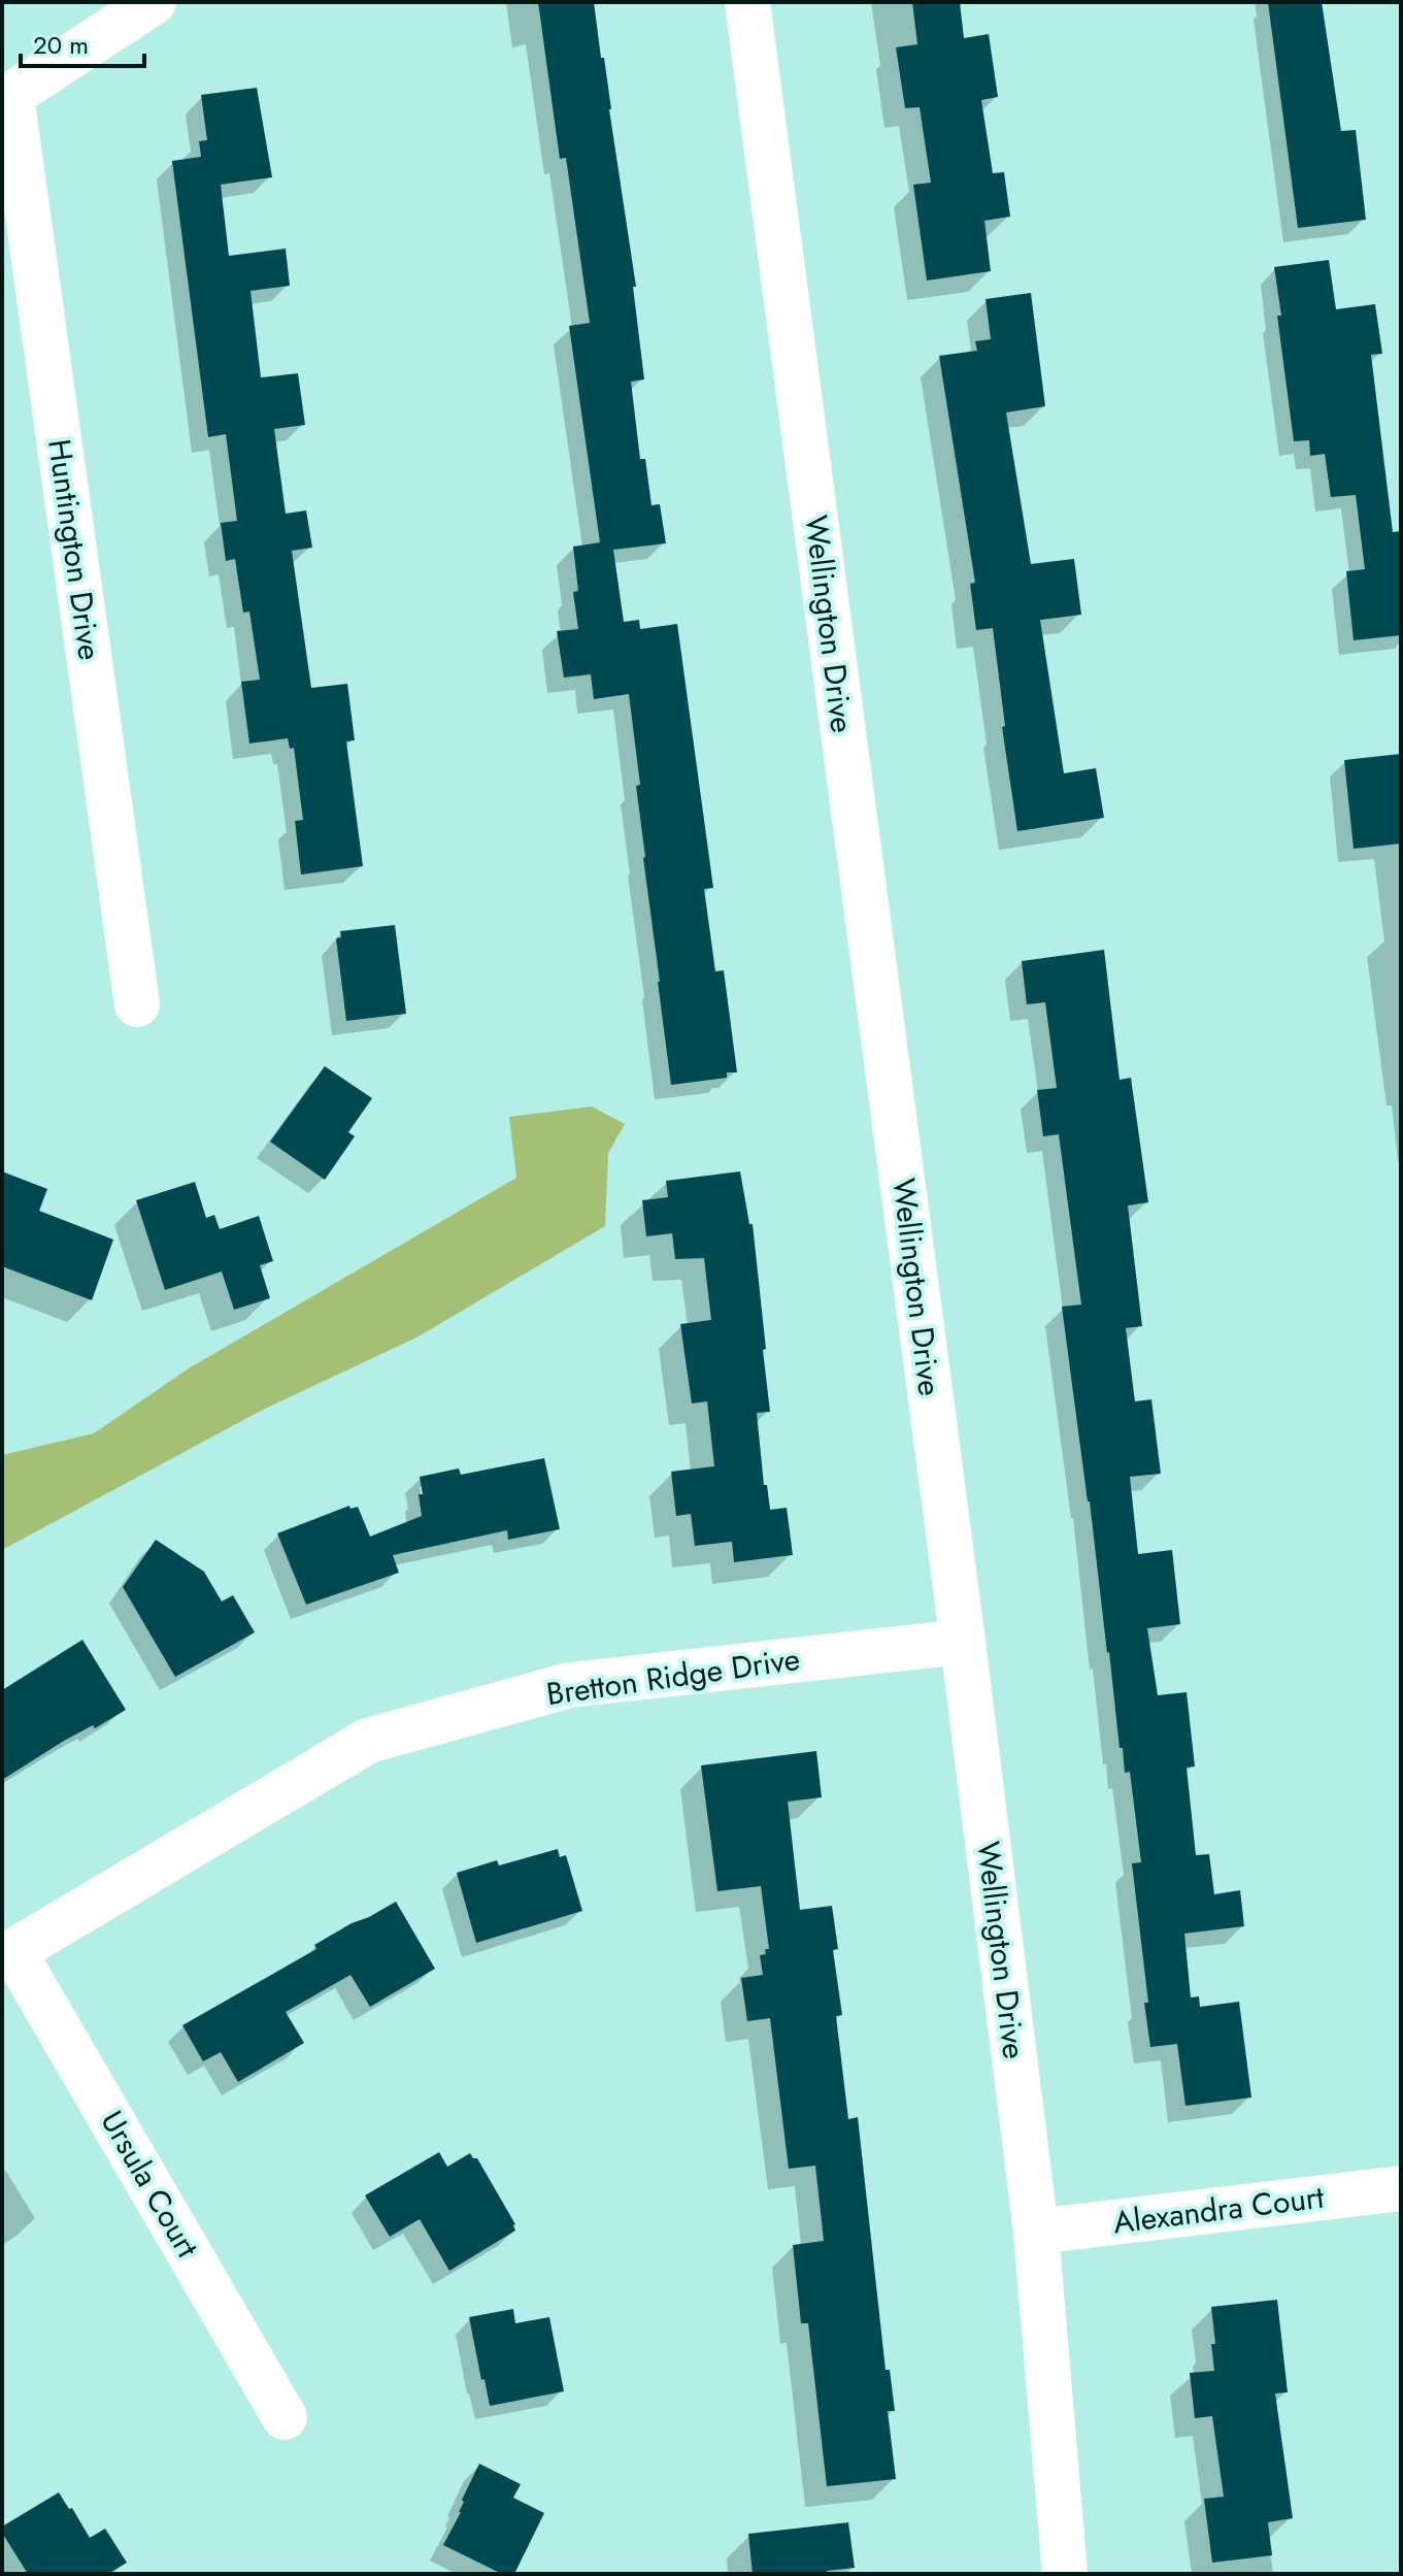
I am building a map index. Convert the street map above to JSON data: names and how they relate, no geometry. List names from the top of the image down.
{
  "streets": {
    "street": [
      "Huntington Drive",
      "Wellington Drive",
      "Bretton Ridge Drive",
      "Ursula Court",
      "Alexandra Court"
    ]
  },
  "crossings": [
    ["Wellington Drive", "Bretton Ridge Drive"],
    ["Wellington Drive", "Alexandra Court"],
    ["Bretton Ridge Drive", "Ursula Court"]
  ],
  "scale_bar": "20 m"
}
